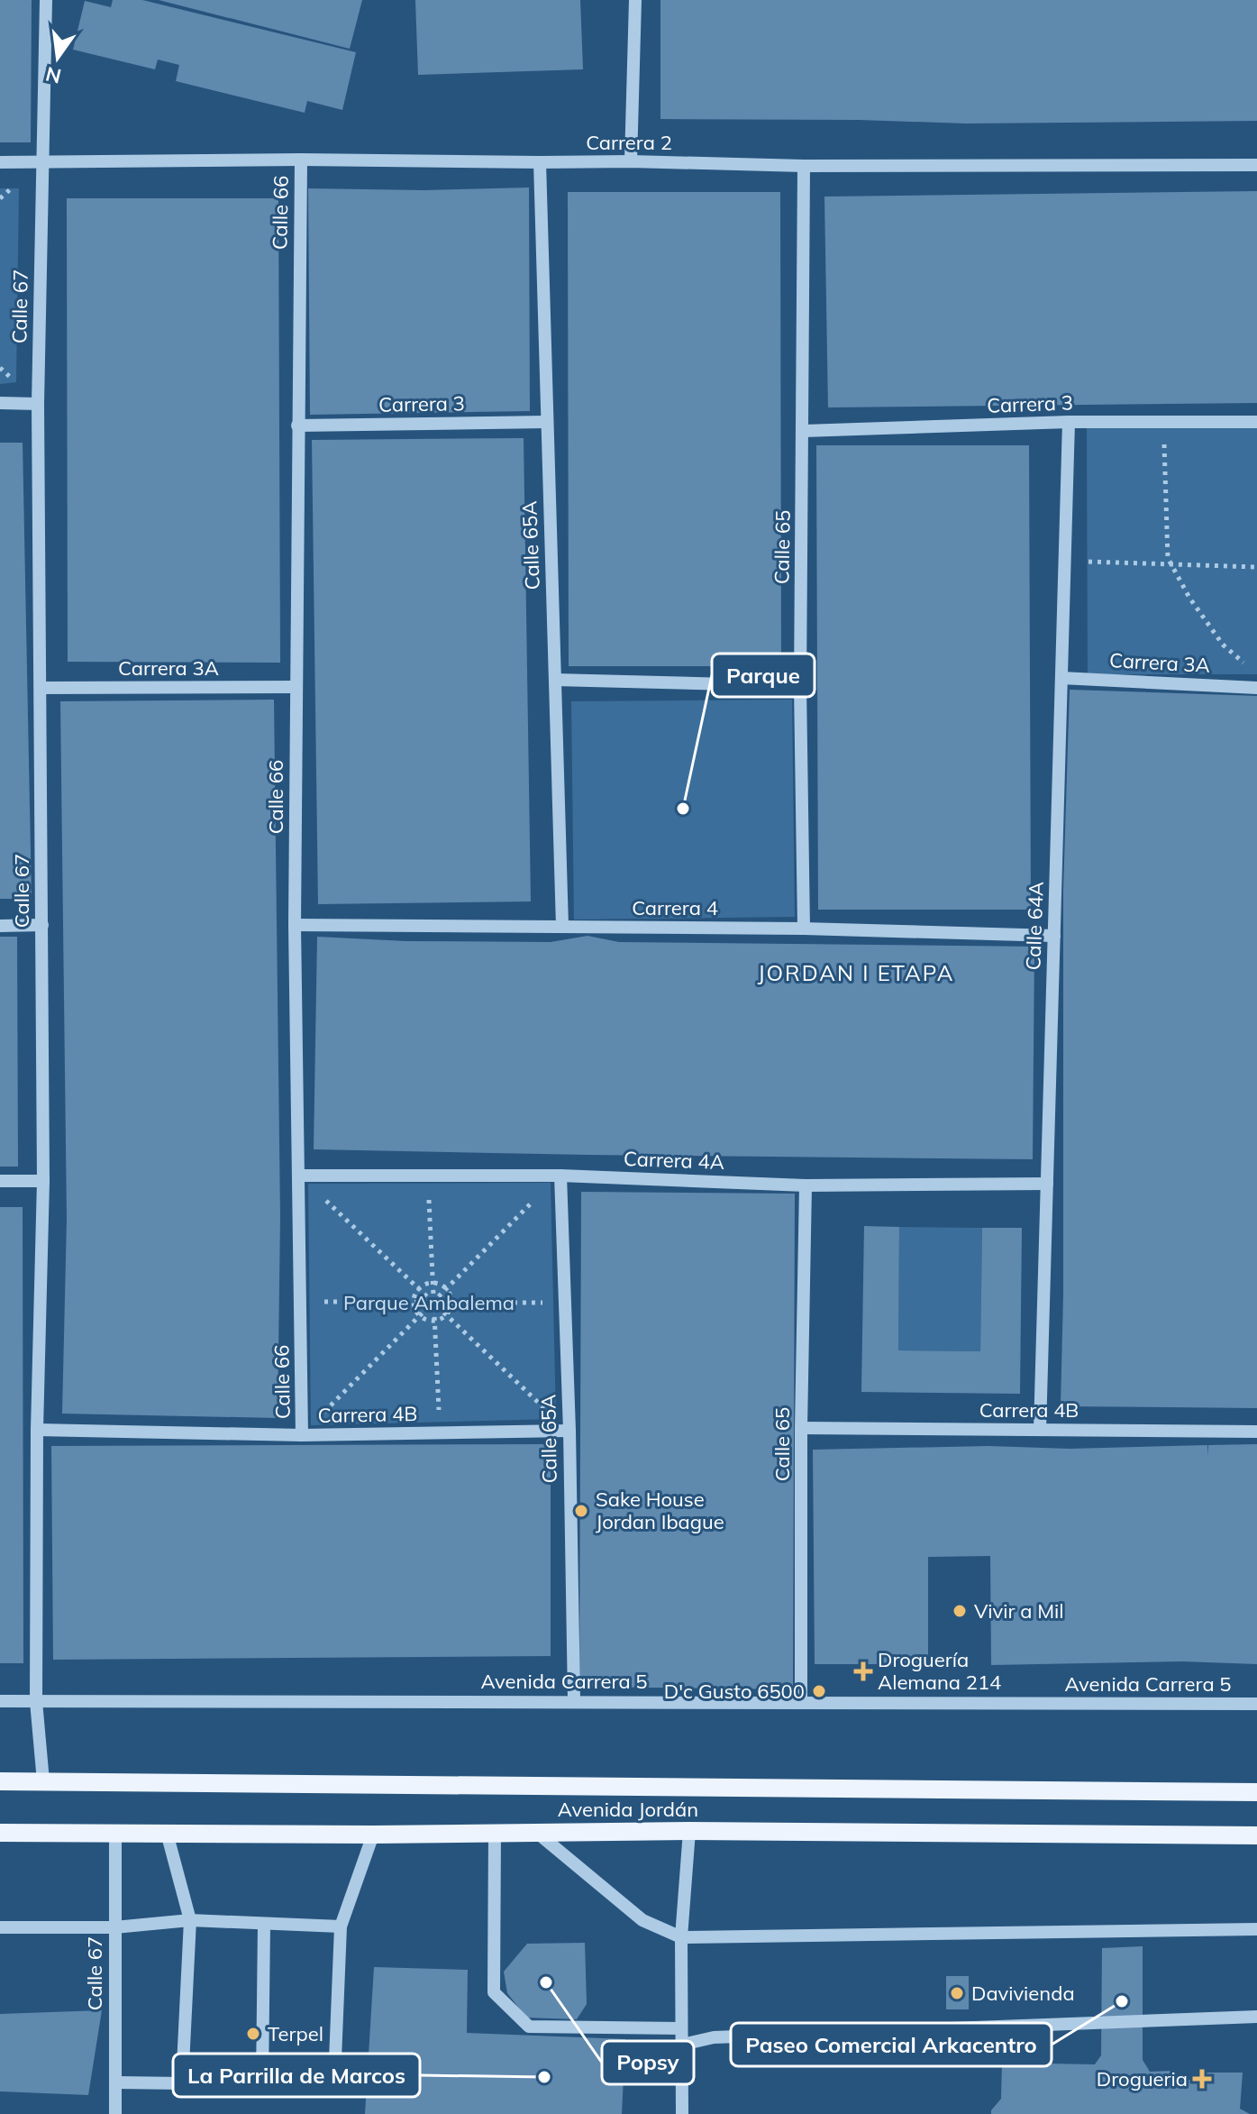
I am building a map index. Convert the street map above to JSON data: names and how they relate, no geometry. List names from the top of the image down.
{
  "streets": {
    "main road": ["Avenida Jordán"],
    "street": [
      "Carrera 2",
      "Calle 66",
      "Calle 67",
      "Carrera 3",
      "Calle 65A",
      "Calle 65",
      "Carrera 3A",
      "Carrera 4",
      "Calle 64A",
      "Carrera 4A",
      "Carrera 4B",
      "Avenida Carrera 5"
    ]
  },
  "crossings": [
    ["Carrera 2", "Calle 66"],
    ["Carrera 2", "Calle 67"],
    ["Carrera 2", "Calle 65A"],
    ["Carrera 2", "Calle 65"],
    ["Calle 66", "Carrera 3"],
    ["Calle 66", "Carrera 3A"],
    ["Calle 66", "Carrera 4"],
    ["Calle 66", "Carrera 4A"],
    ["Calle 66", "Carrera 4B"],
    ["Calle 67", "Carrera 3A"],
    ["Calle 67", "Carrera 4B"],
    ["Calle 67", "Avenida Carrera 5"],
    ["Calle 67", "Avenida Jordán"],
    ["Carrera 3", "Calle 65A"],
    ["Carrera 3", "Calle 65"],
    ["Carrera 3", "Calle 64A"],
    ["Calle 65A", "Carrera 4"],
    ["Calle 65A", "Carrera 4A"],
    ["Calle 65A", "Carrera 4B"],
    ["Calle 65A", "Avenida Carrera 5"],
    ["Calle 65", "Carrera 4"],
    ["Calle 65", "Carrera 4A"],
    ["Calle 65", "Carrera 4B"],
    ["Calle 65", "Avenida Carrera 5"],
    ["Carrera 3A", "Calle 64A"],
    ["Carrera 4", "Calle 64A"],
    ["Calle 64A", "Carrera 4A"],
    ["Calle 64A", "Carrera 4B"]
  ],
  "districts": ["JORDAN I ETAPA"],
  "parks": ["Parque Ambalema"],
  "places": {
    "other": [
      "Parque",
      "Sake House Jordan Ibague",
      "Vivir a Mil",
      "D'c Gusto 6500",
      "Popsy",
      "Davivienda",
      "Paseo Comercial Arkacentro",
      "Terpel",
      "La Parrilla de Marcos"
    ],
    "health": ["Droguería Alemana 214", "Drogueria"]
  },
  "north": "bottom"
}
